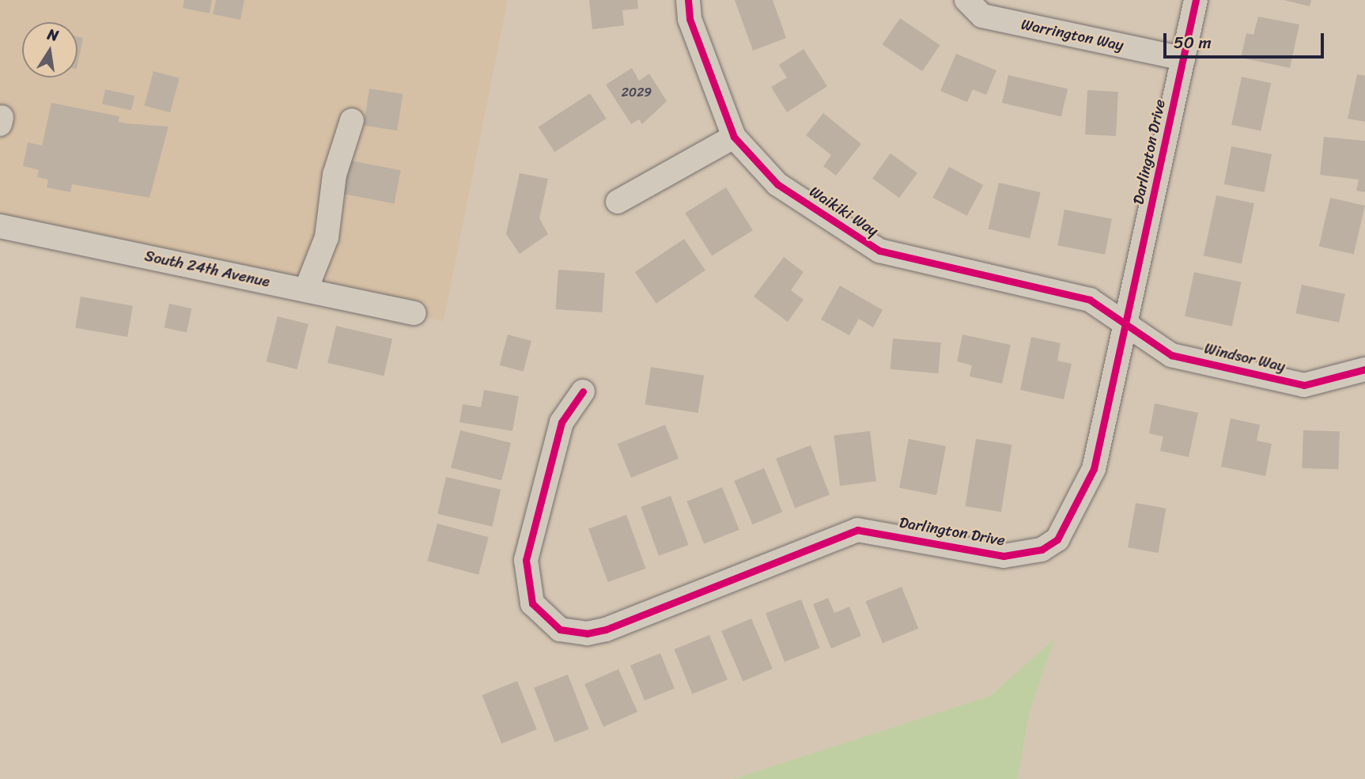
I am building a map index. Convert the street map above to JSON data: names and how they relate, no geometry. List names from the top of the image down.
{
  "streets": {
    "street": [
      "Warrington Way",
      "Darlington Drive",
      "Waikiki Way",
      "South 24th Avenue",
      "Windsor Way"
    ]
  },
  "crossings": [
    ["Warrington Way", "Darlington Drive"],
    ["Darlington Drive", "Waikiki Way"],
    ["Darlington Drive", "Windsor Way"],
    ["Waikiki Way", "Windsor Way"]
  ],
  "house_numbers": ["2029"],
  "scale_bar": "50 m",
  "north": "top"
}
